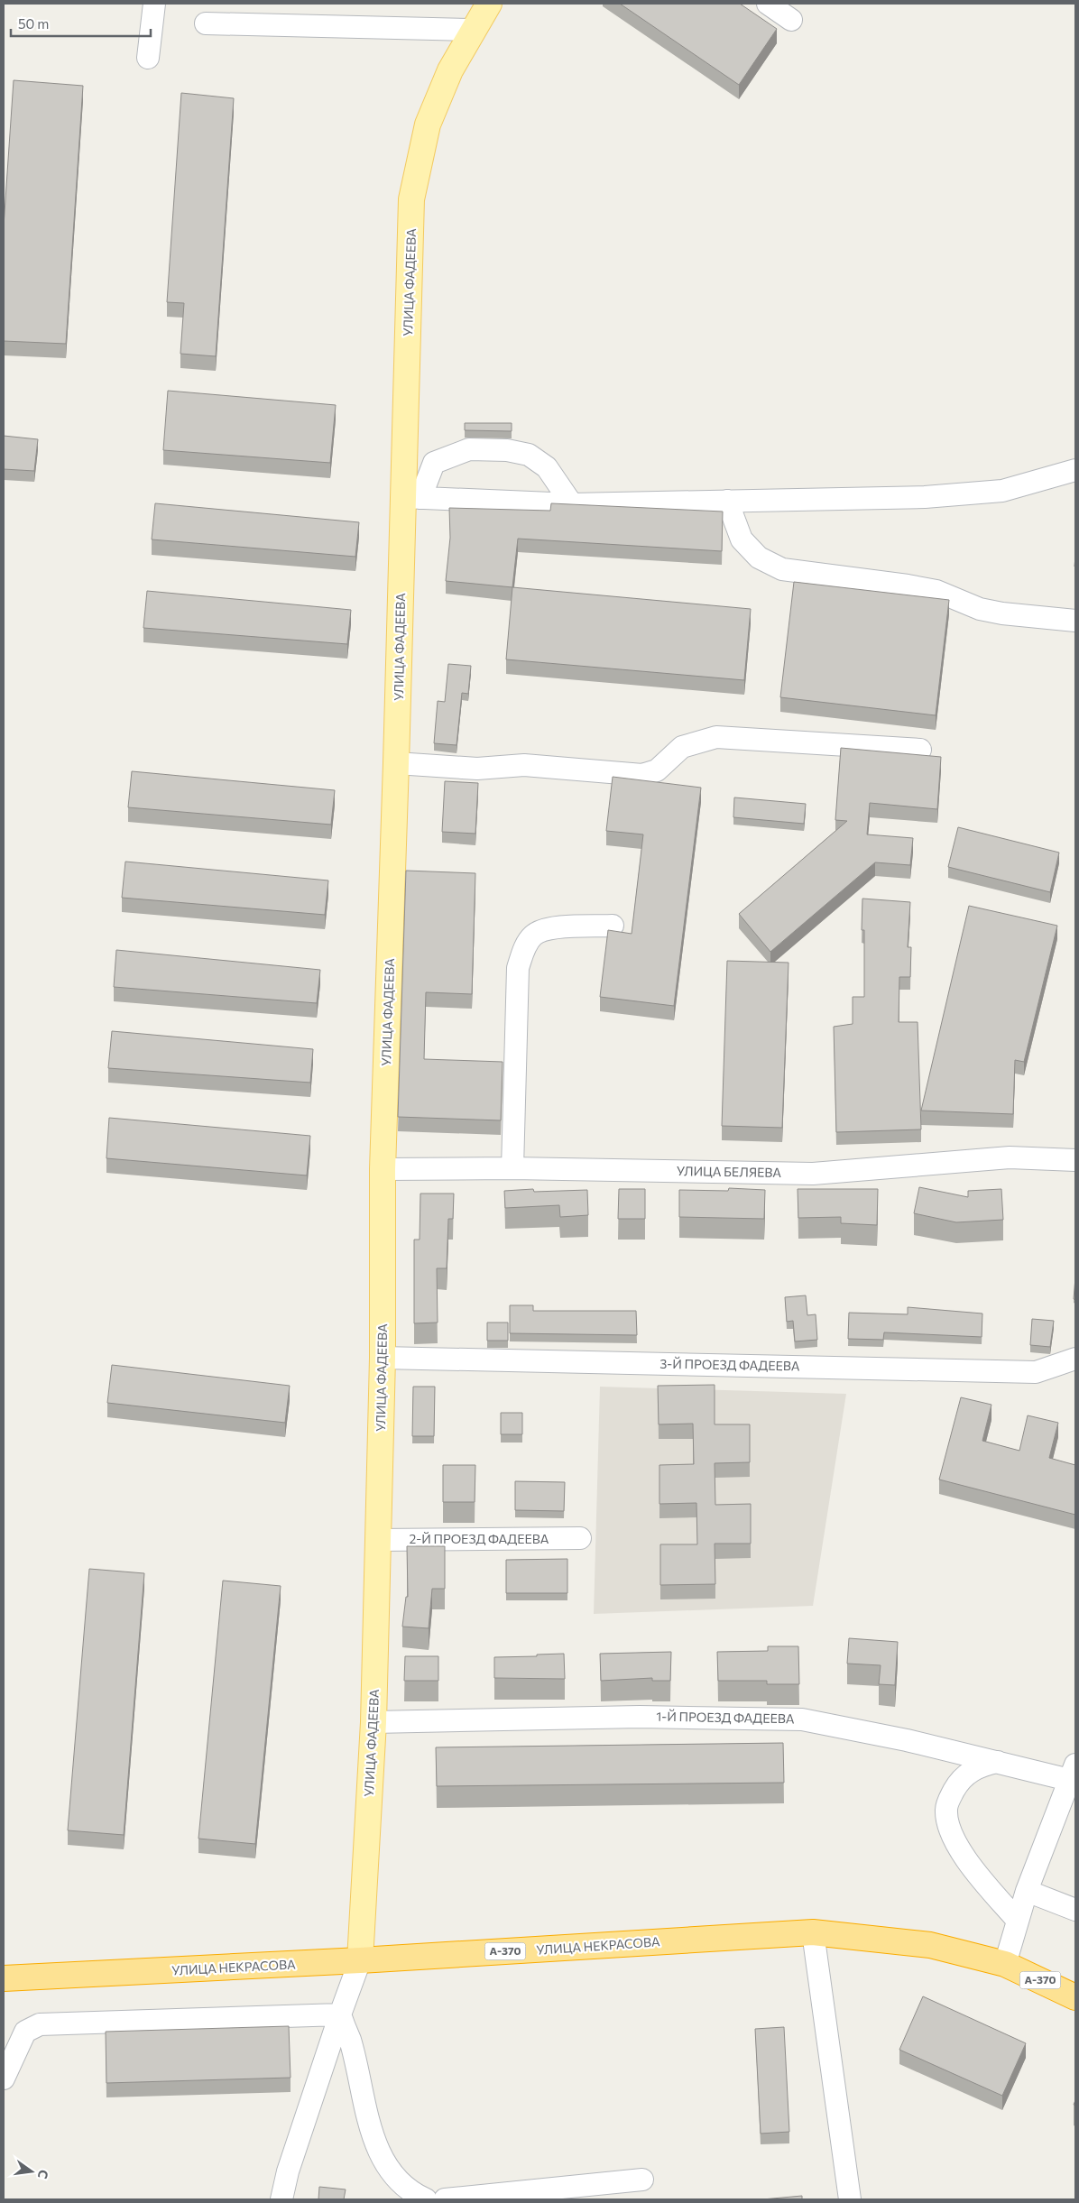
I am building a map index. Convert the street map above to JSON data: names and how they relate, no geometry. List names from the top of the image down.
{
  "streets": {
    "highway": ["УЛИЦА НЕКРАСОВА", "А-370"],
    "main road": ["УЛИЦА ФАДЕЕВА"],
    "street": [
      "УЛИЦА БЕЛЯЕВА",
      "3-Й ПРОЕЗД ФАДЕЕВА",
      "2-Й ПРОЕЗД ФАДЕЕВА",
      "1-Й ПРОЕЗД ФАДЕЕВА"
    ]
  },
  "crossings": [
    ["УЛИЦА ФАДЕЕВА", "УЛИЦА БЕЛЯЕВА"],
    ["УЛИЦА ФАДЕЕВА", "3-Й ПРОЕЗД ФАДЕЕВА"],
    ["УЛИЦА ФАДЕЕВА", "2-Й ПРОЕЗД ФАДЕЕВА"],
    ["УЛИЦА ФАДЕЕВА", "1-Й ПРОЕЗД ФАДЕЕВА"],
    ["УЛИЦА ФАДЕЕВА", "УЛИЦА НЕКРАСОВА"]
  ],
  "scale_bar": "50 m",
  "north": "right"
}
